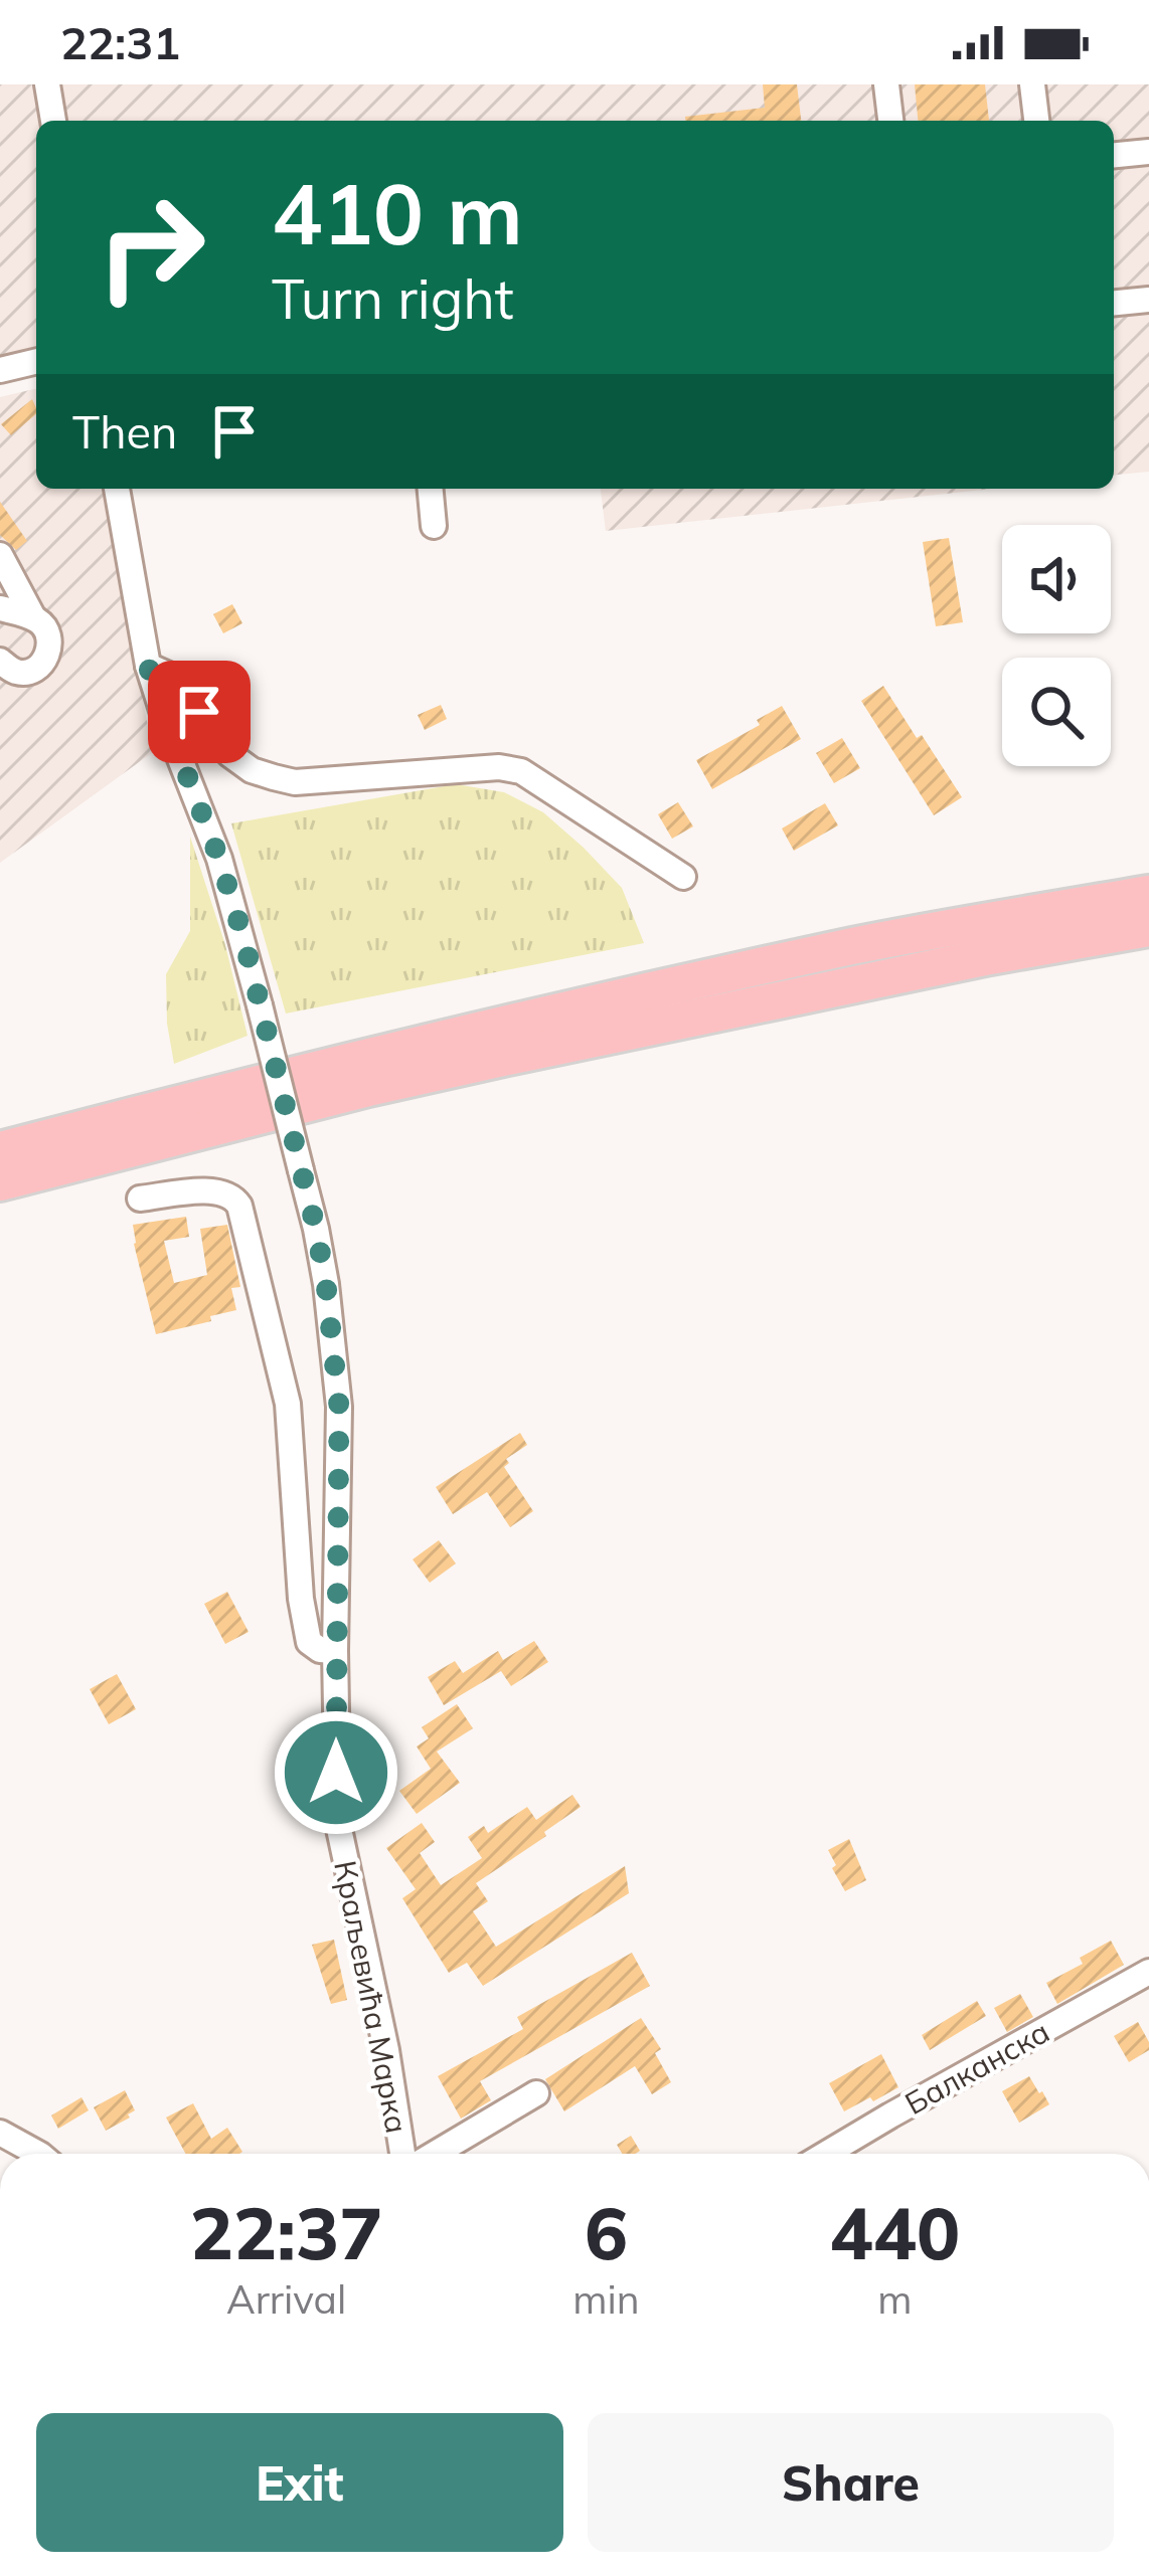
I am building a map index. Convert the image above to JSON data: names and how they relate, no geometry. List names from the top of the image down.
{
  "streets": {
    "street": ["Краљевића Марка", "Балканска"]
  },
  "page": {
    "status": "22:31",
    "turn": ["410 m", "Turn right"],
    "then": "Then",
    "eta": [
      "22:37",
      "Arrival",
      "6",
      "min",
      "440",
      "m"
    ],
    "buttons": ["Exit", "Share"]
  }
}
